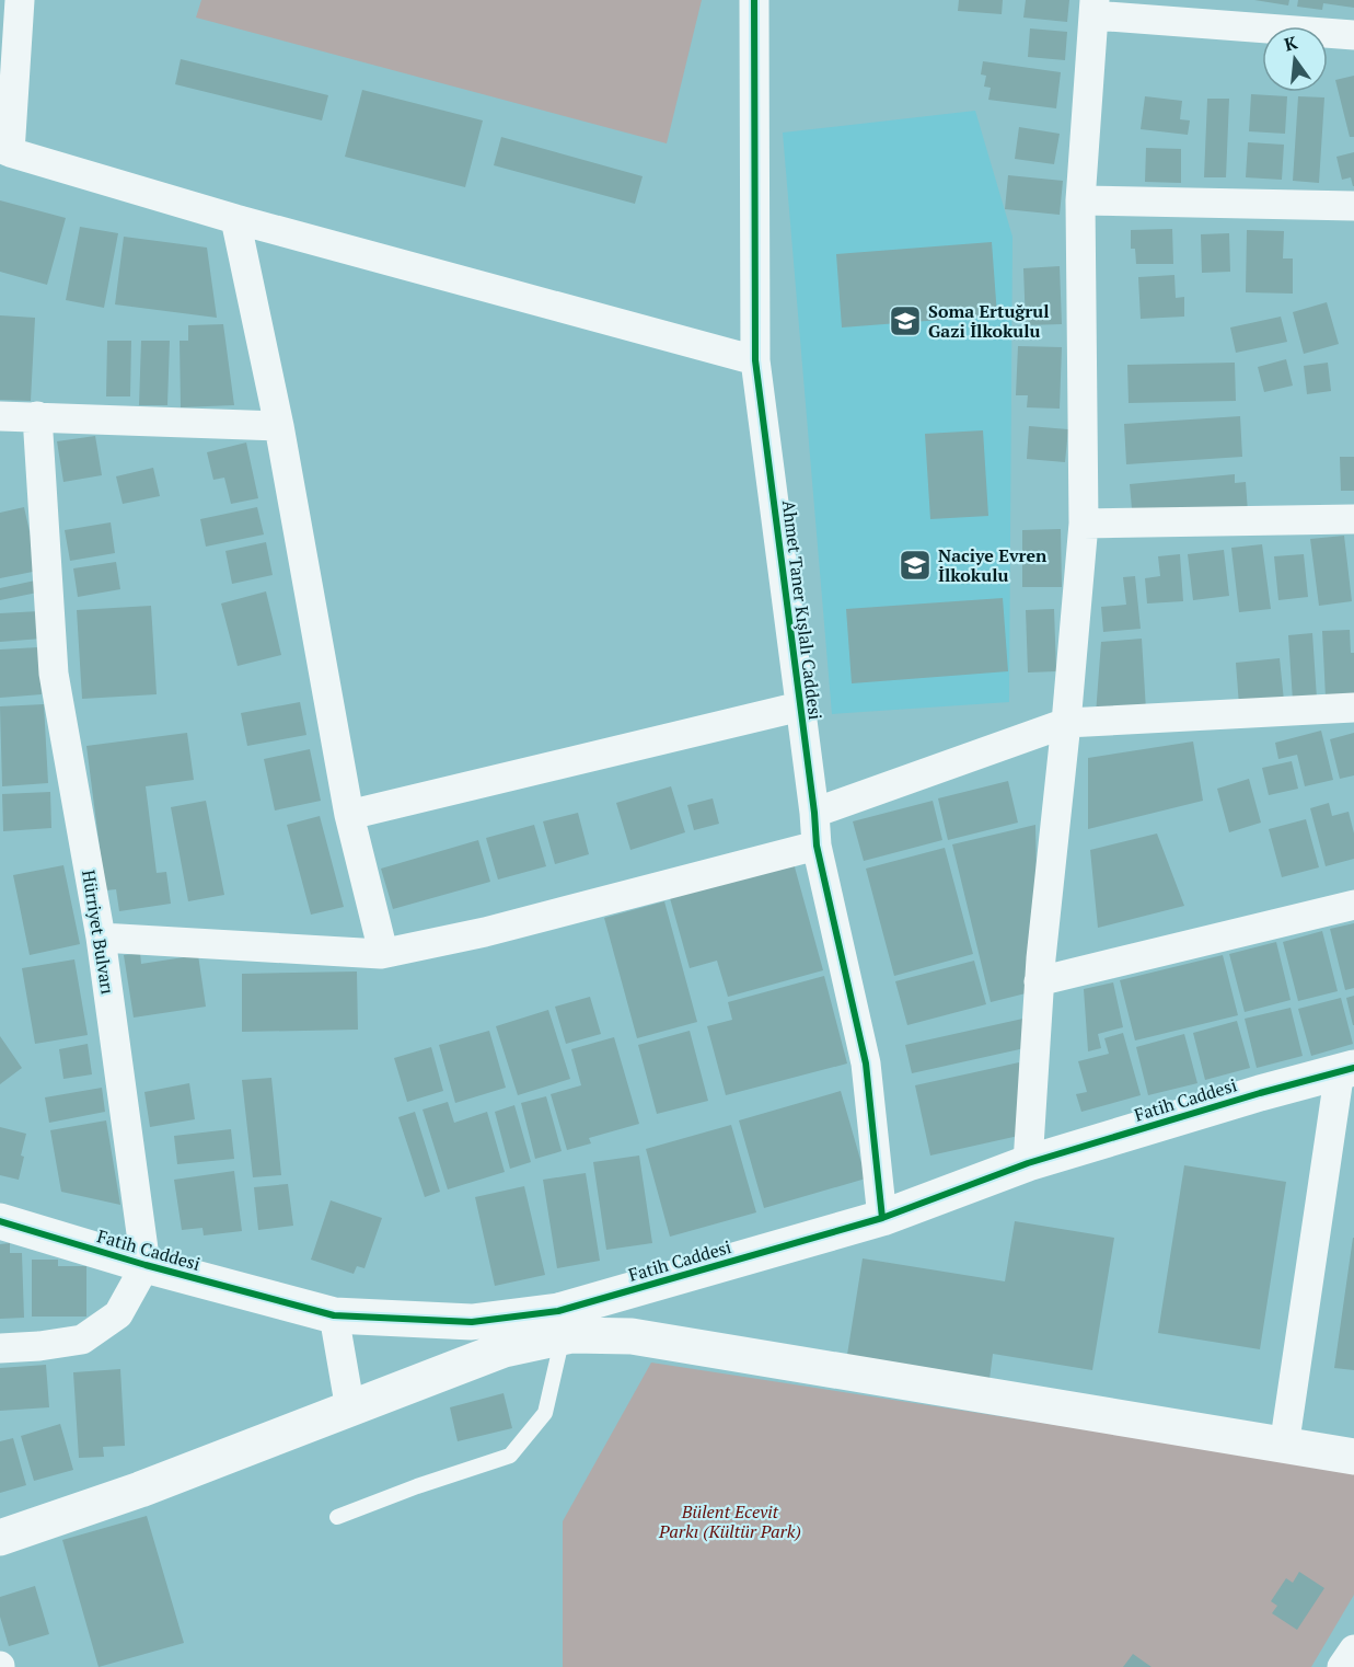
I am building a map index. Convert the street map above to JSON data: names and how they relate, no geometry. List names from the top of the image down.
{
  "streets": {
    "street": ["Ahmet Taner Kışlalı Caddesi", "Hürriyet Bulvarı", "Fatih Caddesi"]
  },
  "crossings": [
    ["Ahmet Taner Kışlalı Caddesi", "Fatih Caddesi"],
    ["Hürriyet Bulvarı", "Fatih Caddesi"]
  ],
  "parks": ["Bülent Ecevit Parkı (Kültür Park)"],
  "places": {
    "school or university": ["Soma Ertuğrul Gazi İlkokulu", "Naciye Evren İlkokulu"]
  },
  "north": "top"
}
